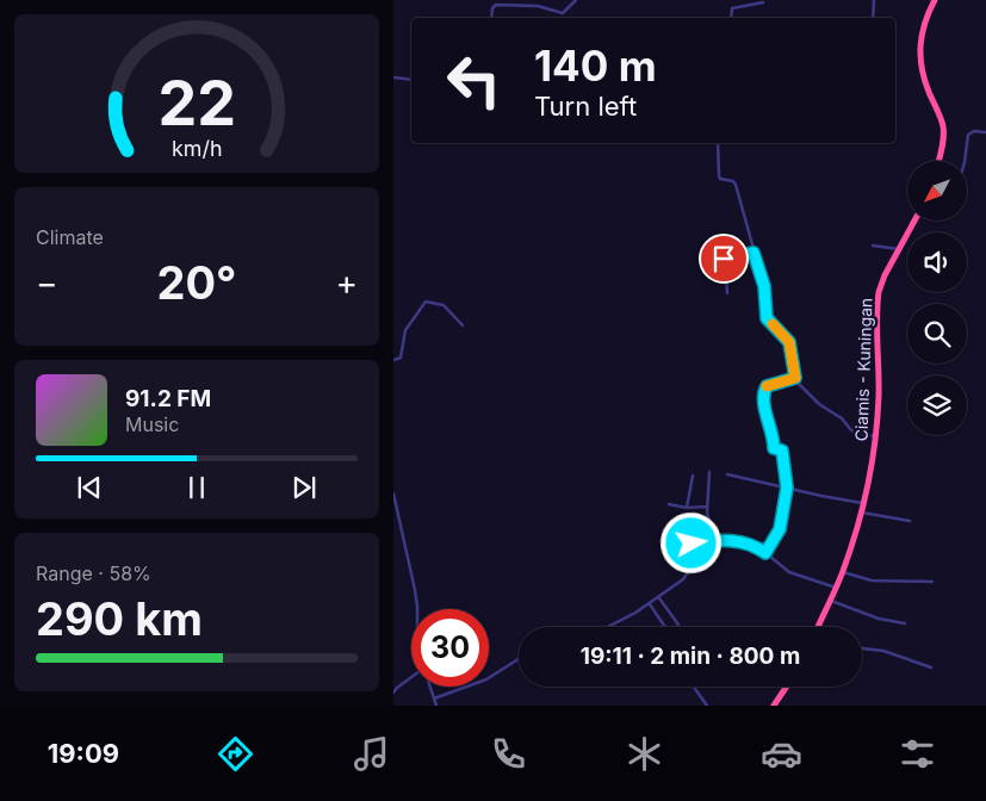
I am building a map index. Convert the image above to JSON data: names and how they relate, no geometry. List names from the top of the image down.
{
  "streets": {
    "highway": ["Ciamis - Kuningan"]
  },
  "north": "bottom left",
  "page": {
    "turn": ["140 m", "Turn left"],
    "tile": [
      "Climate",
      ["Range · 58%", "290 km"]
    ],
    "heat": ["−", "20°", "+"],
    "song": ["91.2 FM", "Music"],
    "limit": "30",
    "trip": "19:11 · 2 min · 800 m",
    "tabs": "19:09",
    "gauge": ["22", "km/h"]
  }
}
